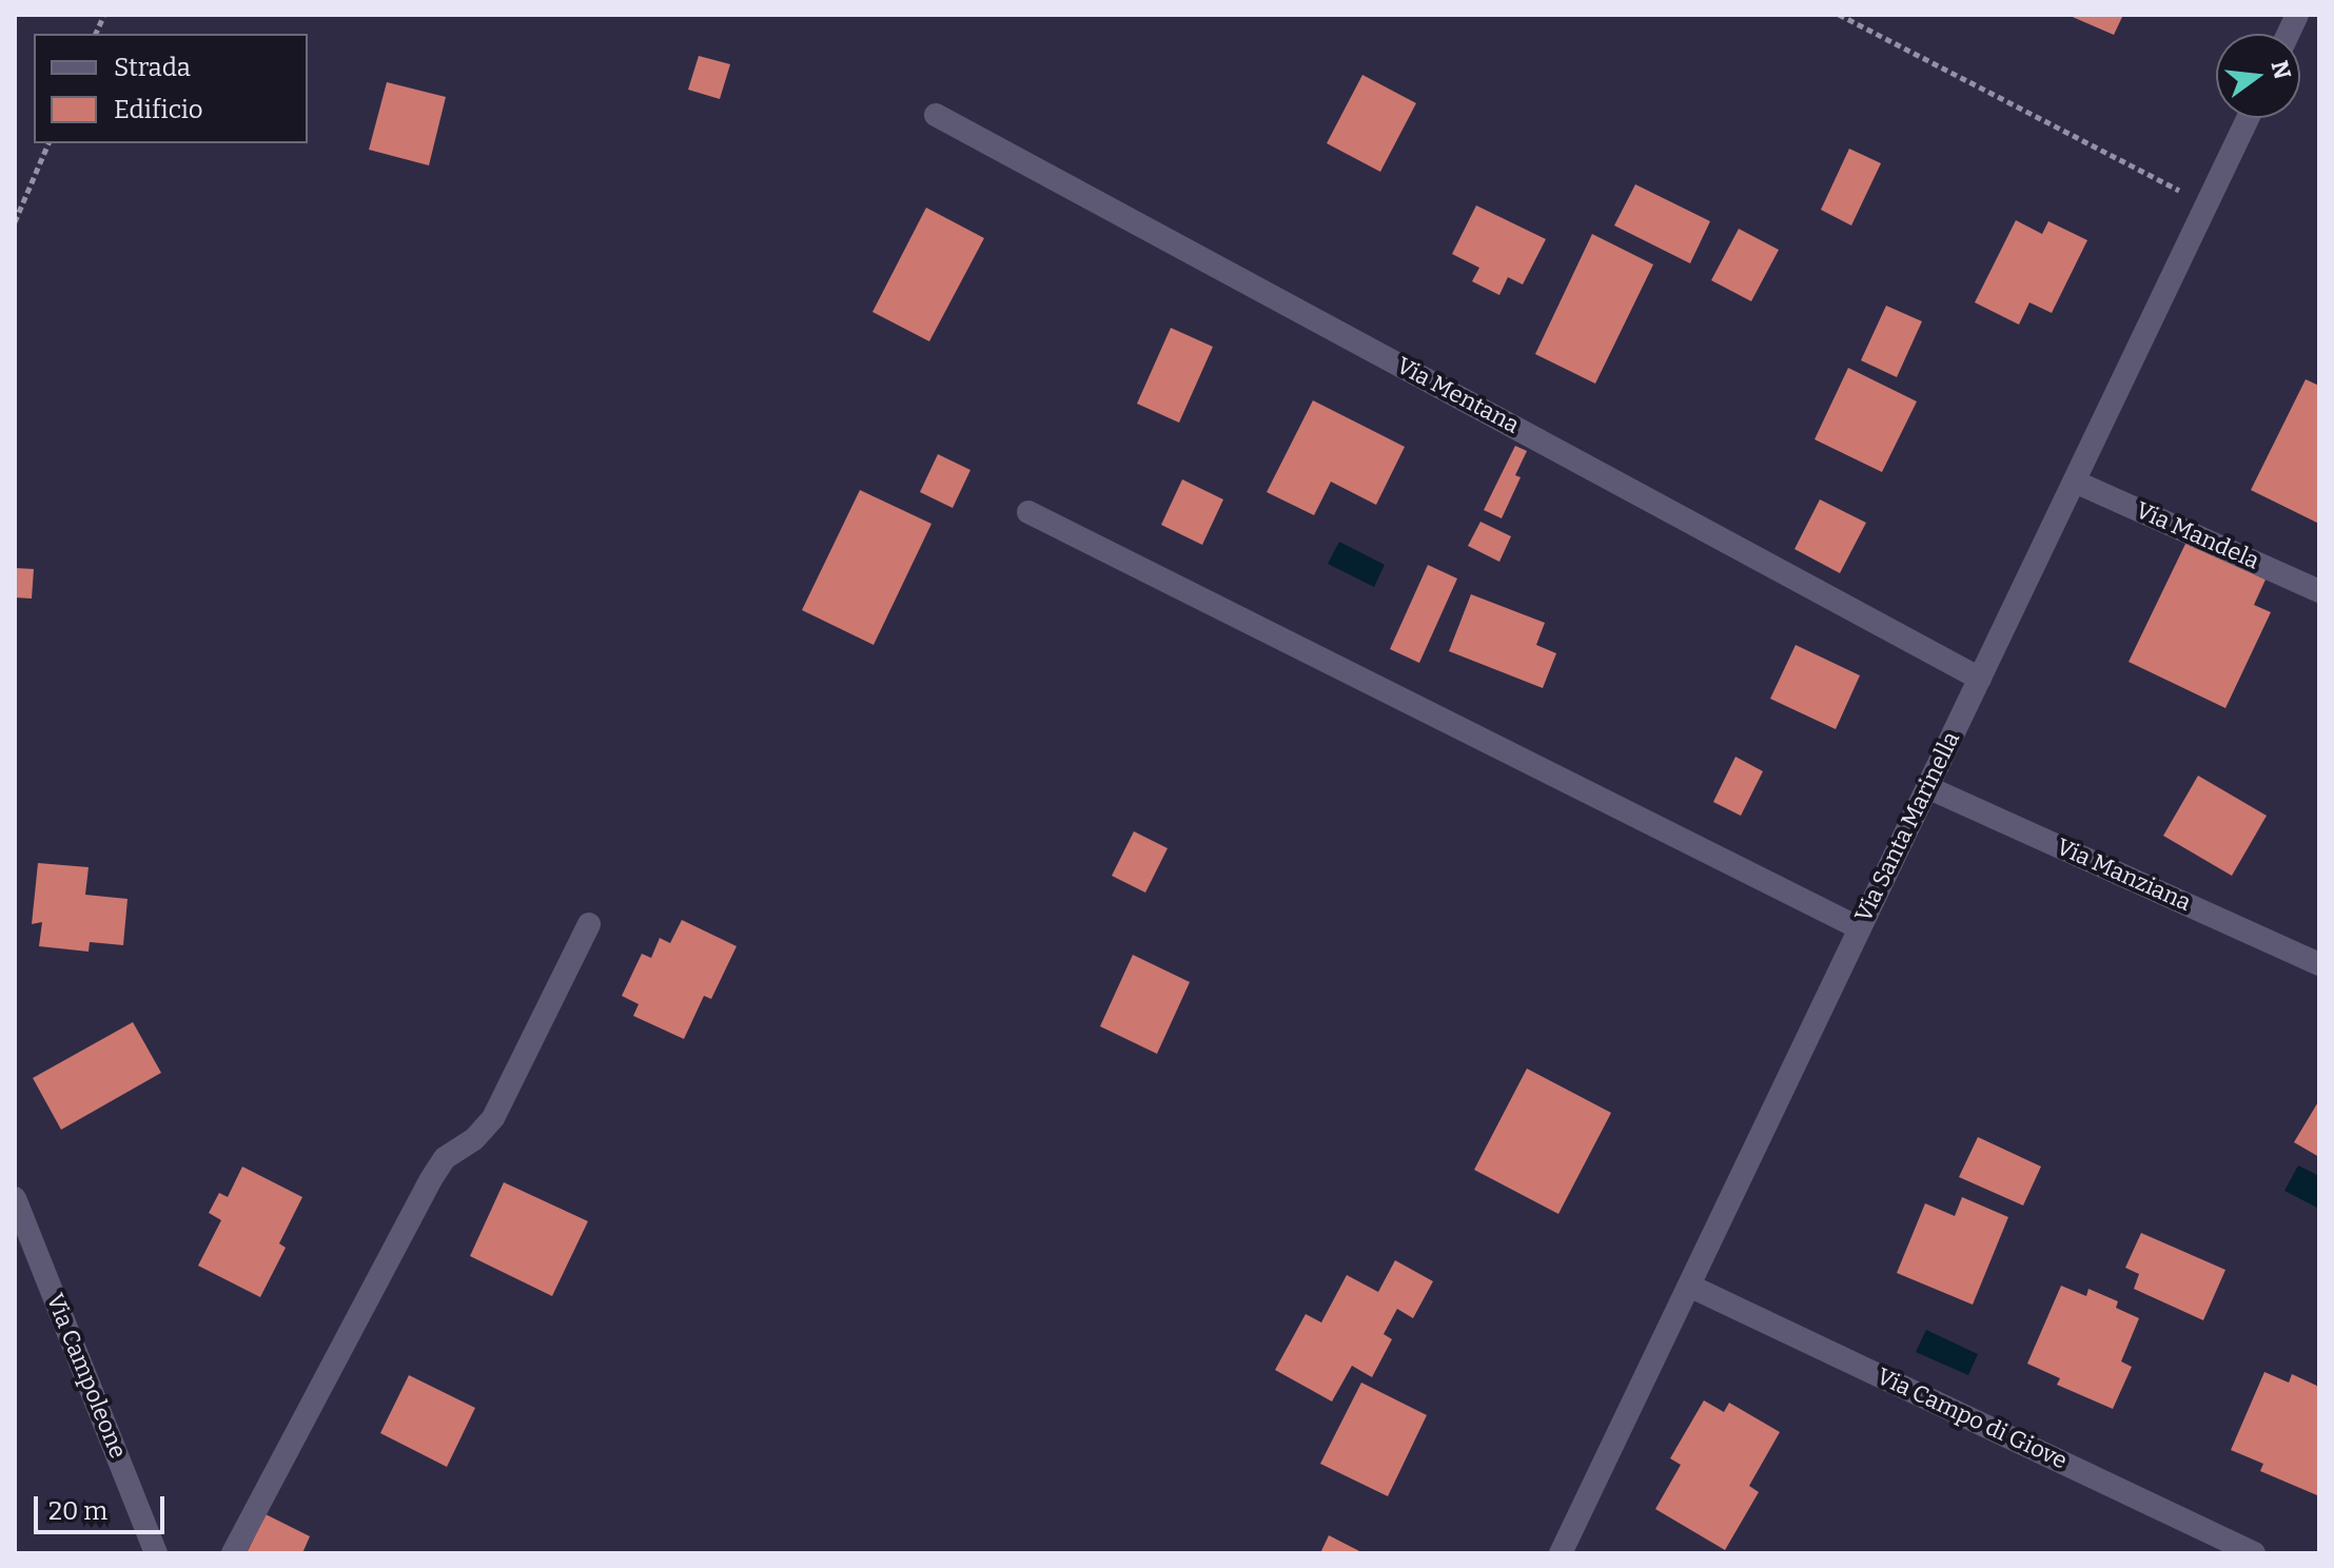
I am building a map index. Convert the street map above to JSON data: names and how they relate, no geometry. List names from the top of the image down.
{
  "streets": {
    "street": [
      "Via Mentana",
      "Via Mandela",
      "Via Santa Marinella",
      "Via Manziana",
      "Via Campoleone",
      "Via Campo di Giove"
    ]
  },
  "crossings": [
    ["Via Mentana", "Via Santa Marinella"],
    ["Via Mandela", "Via Santa Marinella"],
    ["Via Santa Marinella", "Via Manziana"],
    ["Via Santa Marinella", "Via Campo di Giove"]
  ],
  "legend": ["Strada", "Edificio"],
  "scale_bar": "20 m",
  "north": "right"
}
